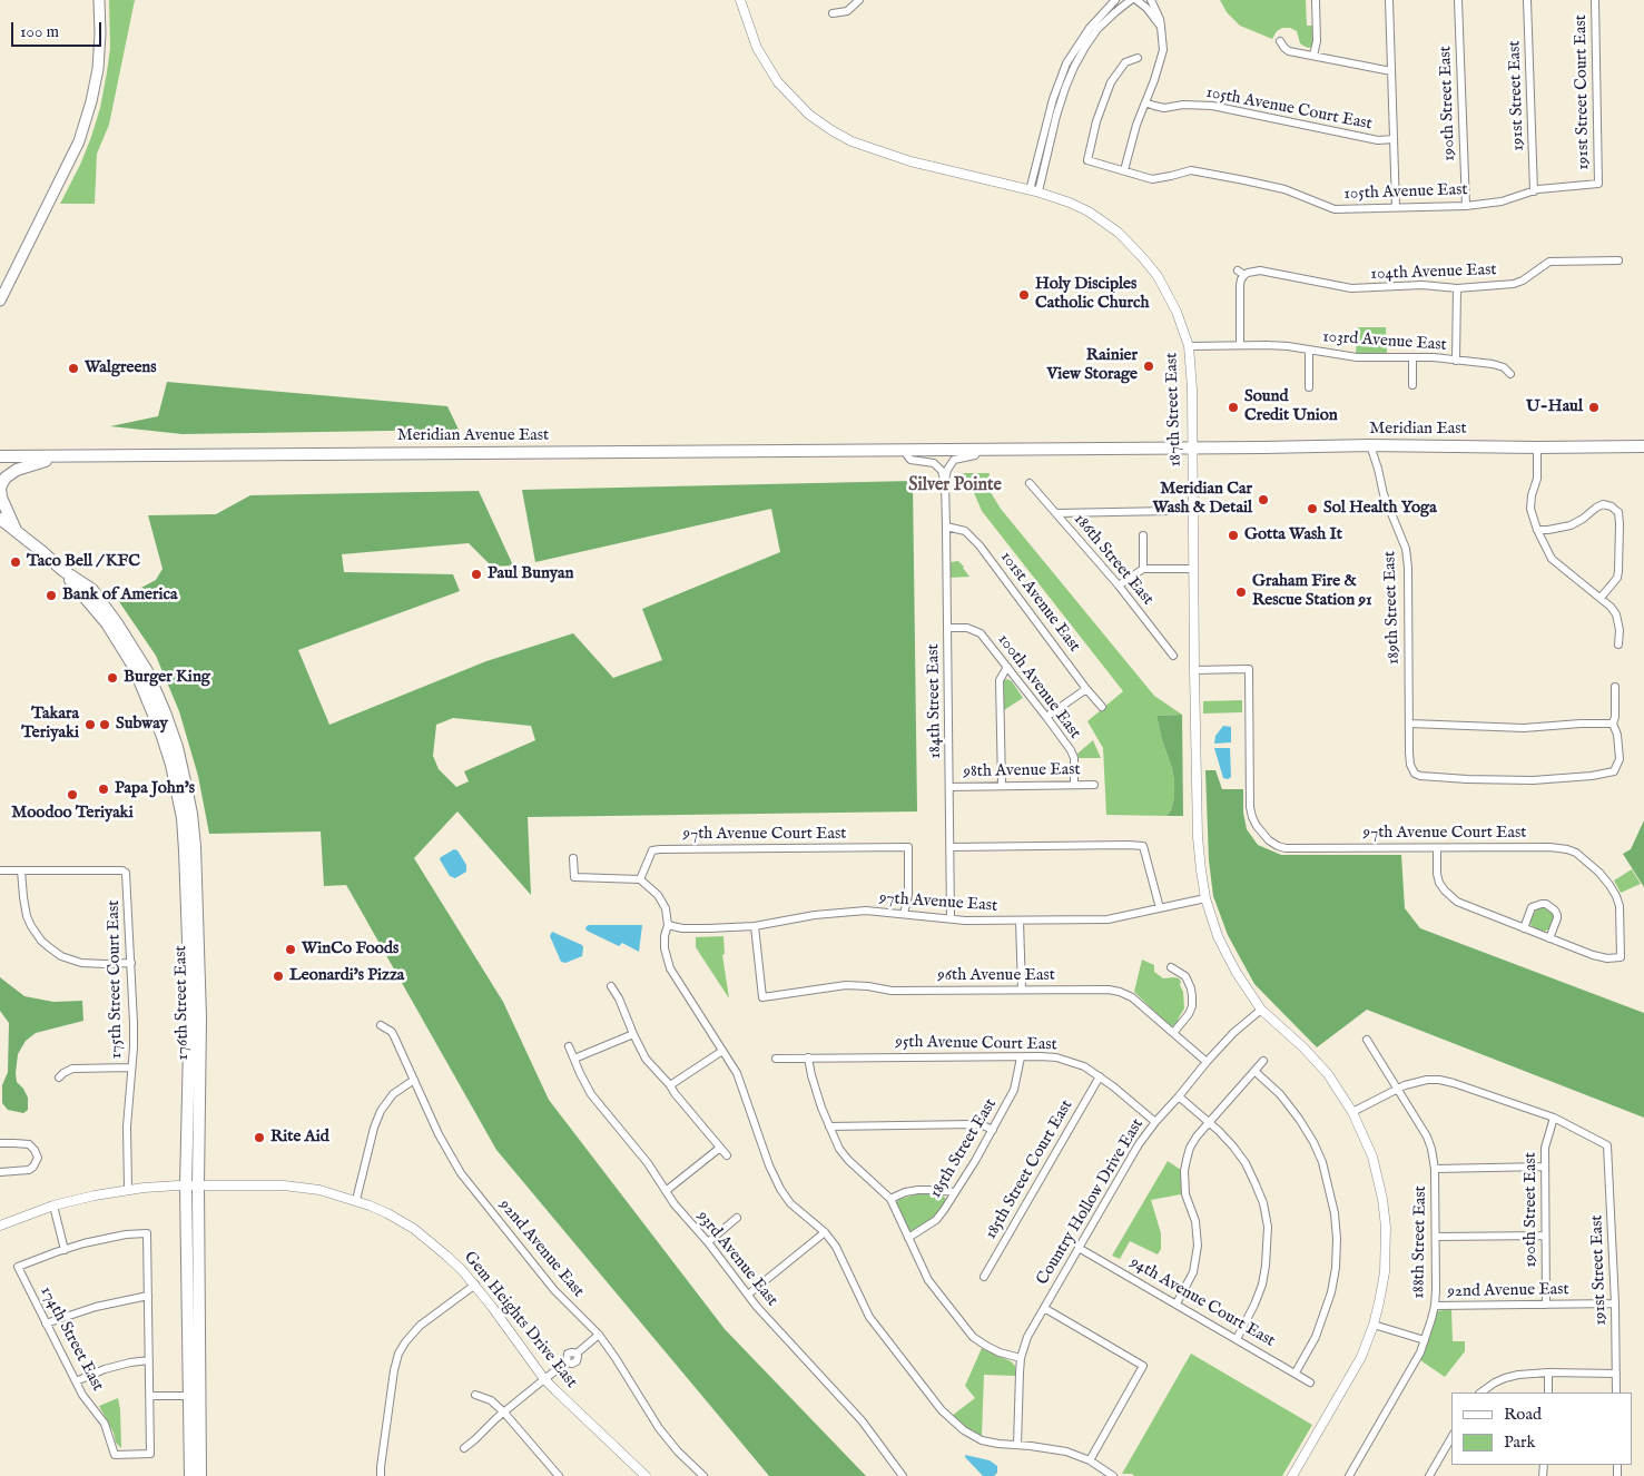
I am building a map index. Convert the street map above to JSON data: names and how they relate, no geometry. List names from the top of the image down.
{
  "streets": {
    "main road": ["Meridian East", "Meridian Avenue East", "176th Street East"],
    "street": [
      "191st Street Court East",
      "191st Street East",
      "190th Street East",
      "105th Avenue Court East",
      "105th Avenue East",
      "104th Avenue East",
      "103rd Avenue East",
      "187th Street East",
      "186th Street East",
      "101st Avenue East",
      "189th Street East",
      "100th Avenue East",
      "184th Street East",
      "98th Avenue East",
      "97th Avenue Court East",
      "97th Avenue East",
      "96th Avenue East",
      "175th Street Court East",
      "95th Avenue Court East",
      "185th Street East",
      "185th Street Court East",
      "Country Hollow Drive East",
      "188th Street East",
      "92nd Avenue East",
      "93rd Avenue East",
      "94th Avenue Court East",
      "Gem Heights Drive East",
      "174th Street East"
    ]
  },
  "crossings": [
    ["191st Street Court East", "105th Avenue East"],
    ["191st Street East", "190th Street East"],
    ["191st Street East", "105th Avenue East"],
    ["191st Street East", "92nd Avenue East"],
    ["190th Street East", "105th Avenue East"],
    ["190th Street East", "92nd Avenue East"],
    ["104th Avenue East", "103rd Avenue East"],
    ["103rd Avenue East", "187th Street East"],
    ["187th Street East", "Meridian East"],
    ["187th Street East", "97th Avenue Court East"],
    ["187th Street East", "97th Avenue East"],
    ["Meridian East", "189th Street East"],
    ["Meridian Avenue East", "184th Street East"],
    ["101st Avenue East", "184th Street East"],
    ["100th Avenue East", "184th Street East"],
    ["100th Avenue East", "98th Avenue East"],
    ["184th Street East", "98th Avenue East"],
    ["184th Street East", "97th Avenue East"],
    ["97th Avenue Court East", "97th Avenue East"],
    ["97th Avenue East", "96th Avenue East"],
    ["96th Avenue East", "Country Hollow Drive East"],
    ["175th Street Court East", "Gem Heights Drive East"],
    ["176th Street East", "Gem Heights Drive East"],
    ["95th Avenue Court East", "185th Street East"],
    ["95th Avenue Court East", "185th Street Court East"],
    ["95th Avenue Court East", "Country Hollow Drive East"],
    ["Country Hollow Drive East", "94th Avenue Court East"],
    ["188th Street East", "92nd Avenue East"]
  ],
  "districts": ["Silver Pointe"],
  "places": [
    "Holy Disciples Catholic Church",
    "Rainier View Storage",
    "Walgreens",
    "Sound Credit Union",
    "U-Haul",
    "Meridian Car Wash & Detail",
    "Sol Health Yoga",
    "Gotta Wash It",
    "Taco Bell / KFC",
    "Paul Bunyan",
    "Graham Fire & Rescue Station 91",
    "Bank of America",
    "Burger King",
    "Takara Teriyaki",
    "Subway",
    "Papa John's",
    "Moodoo Teriyaki",
    "WinCo Foods",
    "Leonardi's Pizza",
    "Rite Aid"
  ],
  "legend": ["Road", "Park"],
  "scale_bar": "100 m"
}
